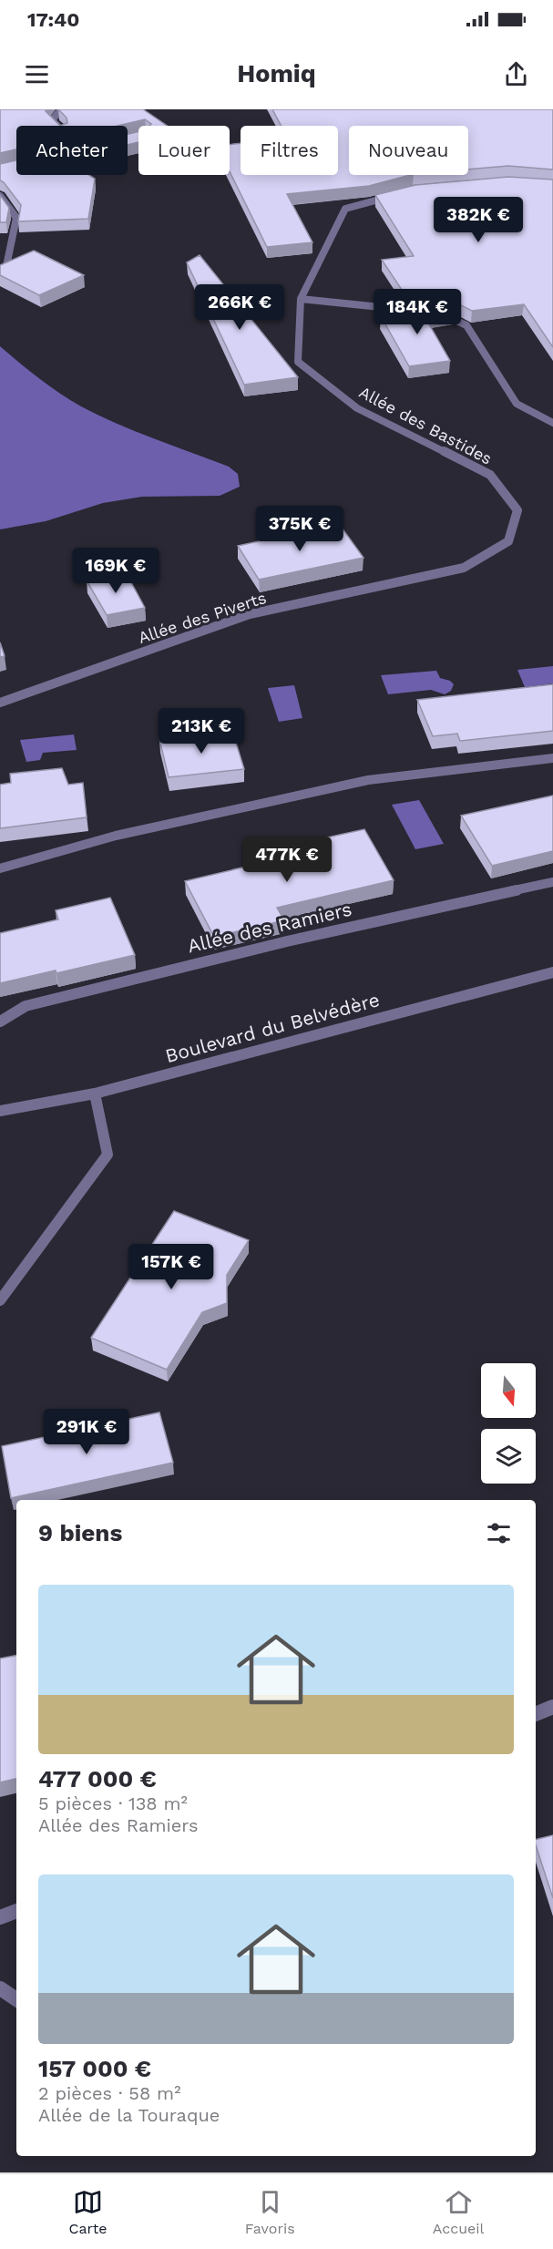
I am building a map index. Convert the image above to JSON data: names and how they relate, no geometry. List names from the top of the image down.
{
  "streets": {
    "street": [
      "Allée des Bastides",
      "Allée des Piverts",
      "Allée des Ramiers",
      "Boulevard du Belvédère"
    ]
  },
  "crossings": [
    ["Allée des Bastides", "Allée des Piverts"]
  ],
  "north": "bottom",
  "page": {
    "status": "17:40",
    "header": "Homiq",
    "chip": [
      "Acheter",
      "Louer",
      "Filtres",
      "Nouveau"
    ],
    "price": [
      "382K €",
      "266K €",
      "184K €",
      "375K €",
      "169K €",
      "213K €",
      "477K €",
      "157K €",
      "291K €"
    ],
    "heading": "9 biens",
    "list": [
      {
        "name": "477 000 €",
        "note": "5 pièces · 138 m² · Allée des Ramiers"
      },
      {
        "name": "157 000 €",
        "note": "2 pièces · 58 m² · Allée de la Touraque"
      }
    ],
    "tabs": ["Carte", "Favoris", "Accueil"]
  }
}
